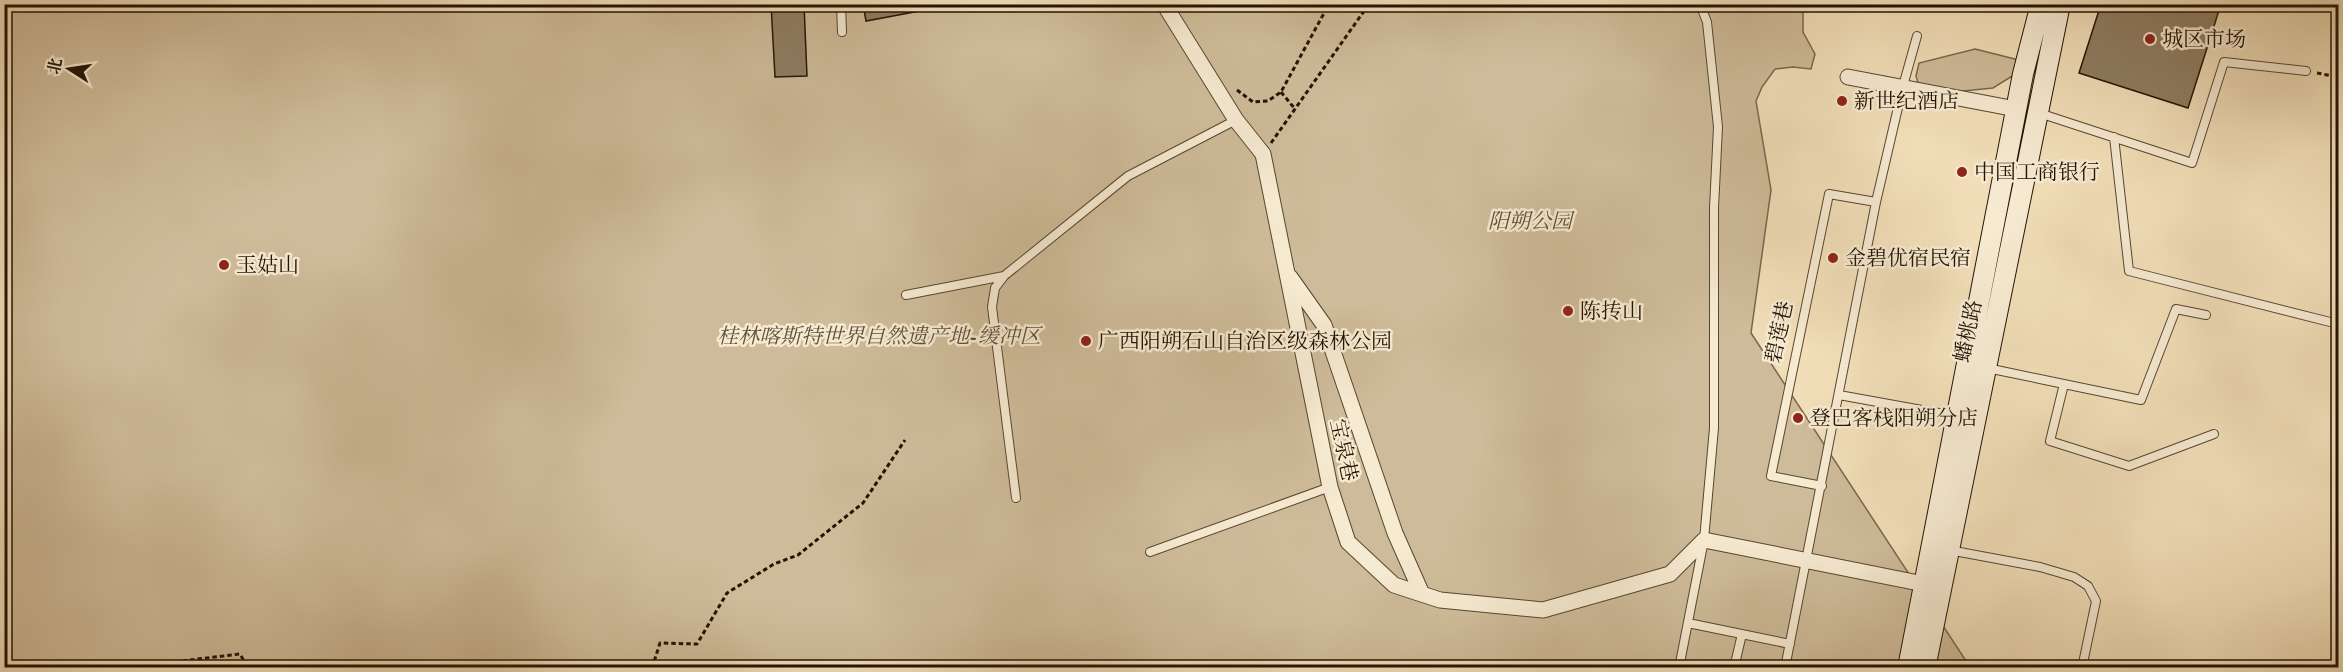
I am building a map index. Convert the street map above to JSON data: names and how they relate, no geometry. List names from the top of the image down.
{
  "streets": {
    "main road": ["蟠桃路"],
    "street": ["宝泉巷"],
    "lane": ["碧莲巷"]
  },
  "parks": ["阳朔公园", "桂林喀斯特世界自然遗产地-缓冲区"],
  "places": [
    "城区市场",
    "新世纪酒店",
    "中国工商银行",
    "金碧优宿民宿",
    "玉姑山",
    "陈抟山",
    "广西阳朔石山自治区级森林公园",
    "登巴客栈阳朔分店"
  ],
  "north": "left"
}
